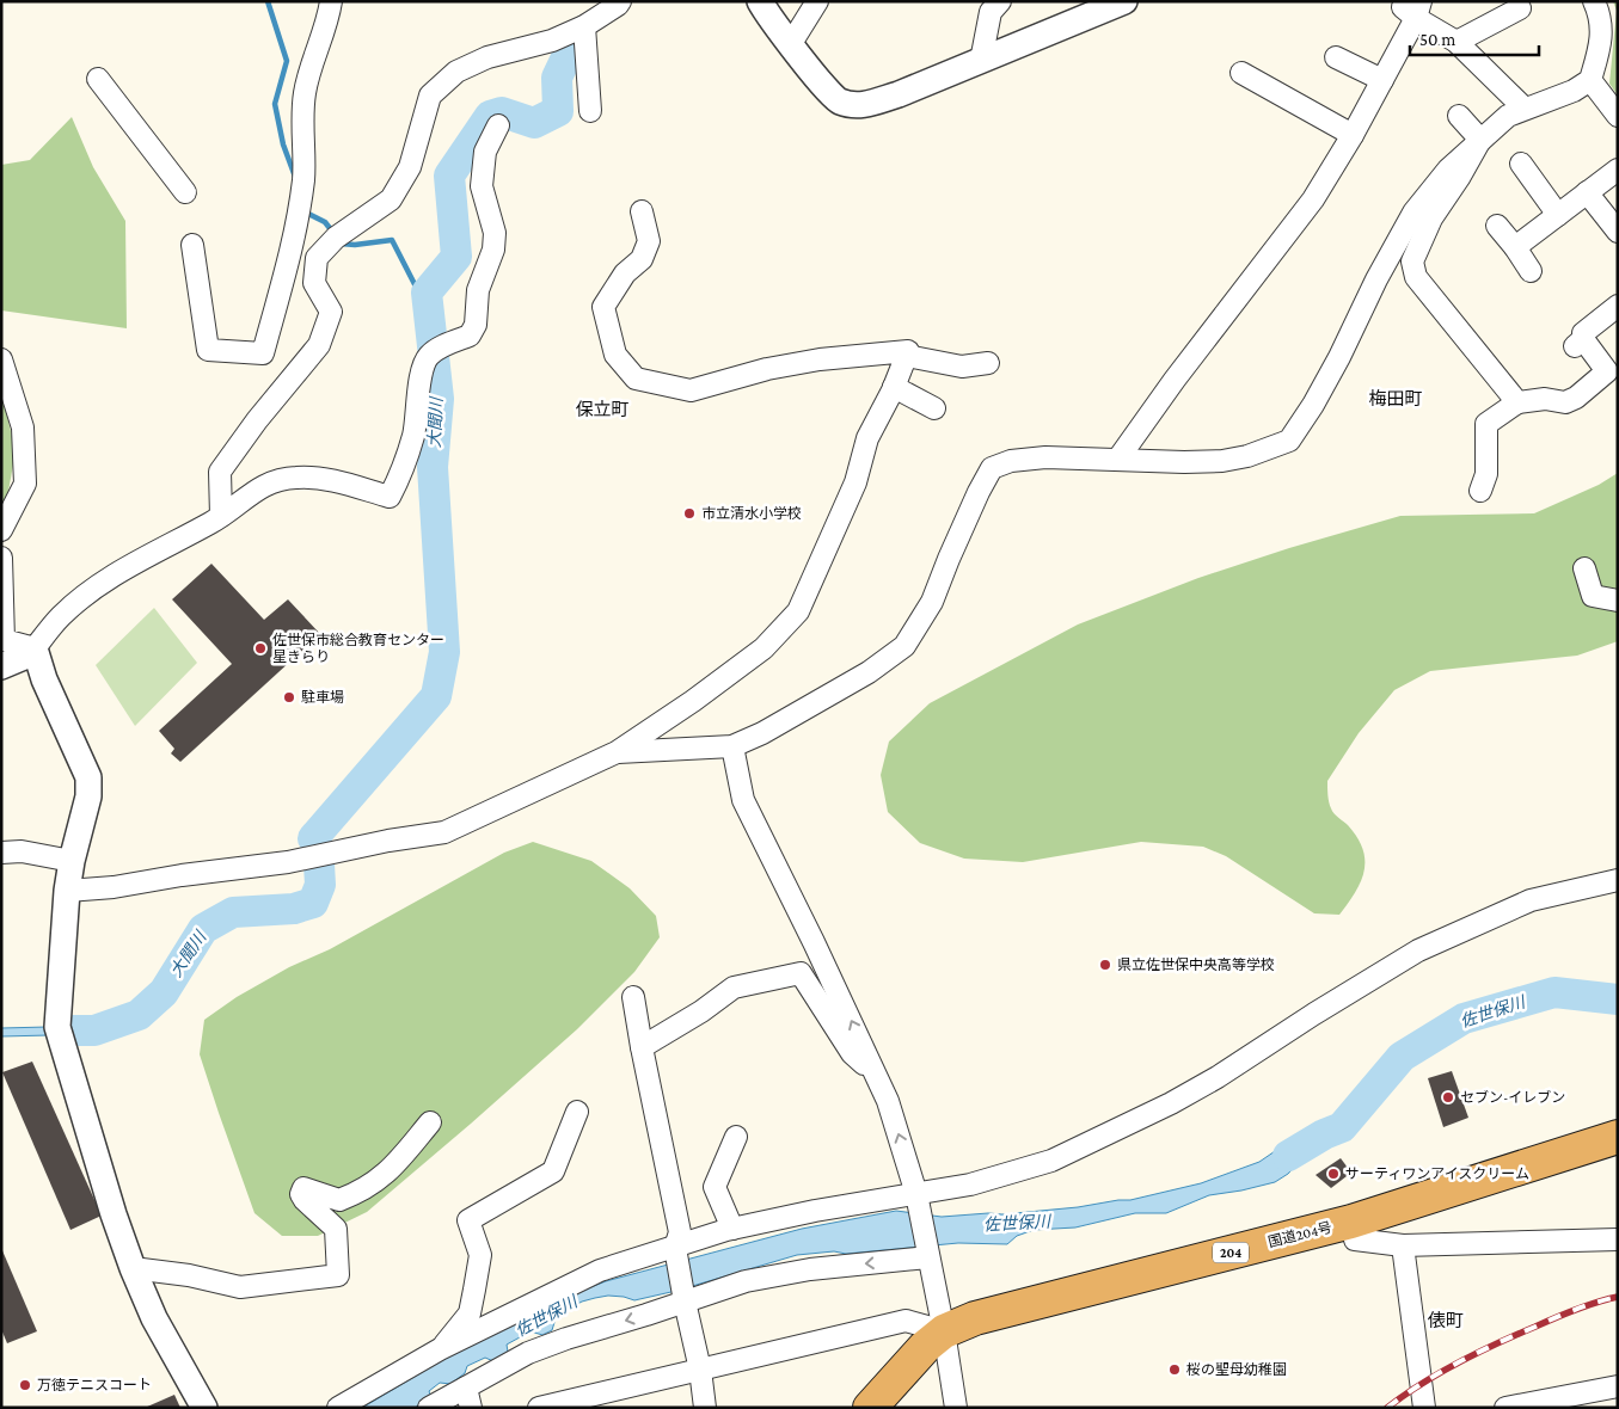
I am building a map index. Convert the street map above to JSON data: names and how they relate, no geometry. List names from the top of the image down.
{
  "streets": {
    "highway": ["国道204号", "204"]
  },
  "districts": ["梅田町", "保立町", "俵町"],
  "water": ["大聞川", "佐世保川"],
  "places": [
    "市立清水小学校",
    "佐世保市総合教育センター 星きらり",
    "駐車場",
    "県立佐世保中央高等学校",
    "セブン-イレブン",
    "サーティワンアイスクリーム",
    "桜の聖母幼稚園",
    "万徳テニスコート"
  ],
  "scale_bar": "50 m"
}
